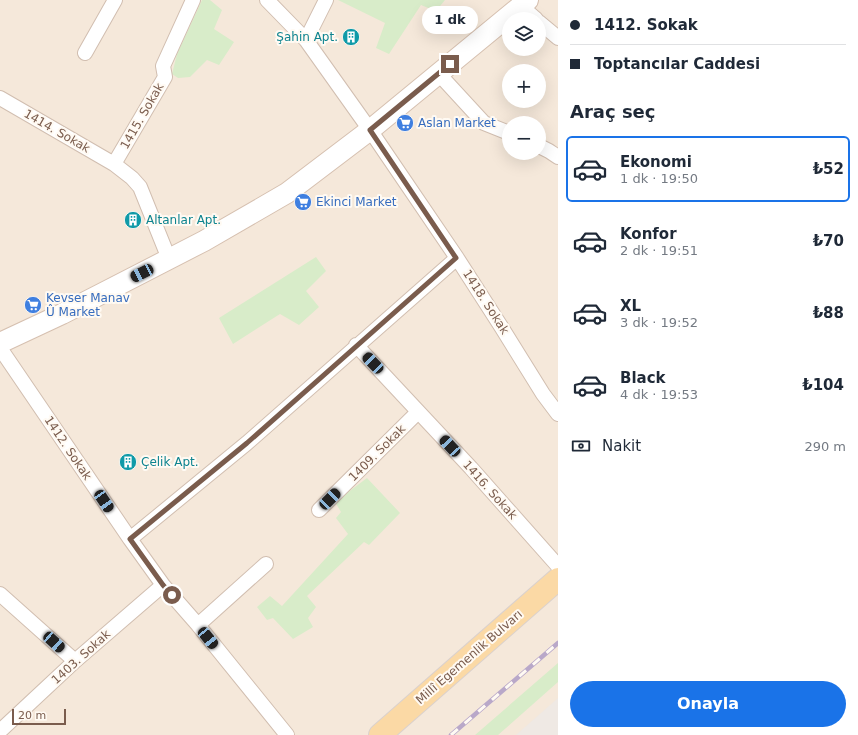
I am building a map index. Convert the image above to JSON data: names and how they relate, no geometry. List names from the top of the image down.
{
  "streets": {
    "main road": ["Millî Egemenlik Bulvarı"],
    "street": [
      "1415. Sokak",
      "1414. Sokak",
      "1418. Sokak",
      "1412. Sokak",
      "1409. Sokak",
      "1416. Sokak",
      "1403. Sokak"
    ]
  },
  "crossings": [
    ["1415. Sokak", "1414. Sokak"],
    ["1412. Sokak", "1403. Sokak"],
    ["1409. Sokak", "1416. Sokak"]
  ],
  "places": {
    "building": ["Şahin Apt.", "Altanlar Apt.", "Çelik Apt."],
    "supermarket": ["Aslan Market", "Ekinci Market", "Kevser Manav Û Market"]
  },
  "scale_bar": "20 m",
  "page": {
    "banner": ["1412. Sokak", "Toptancılar Caddesi"],
    "bubble": "1 dk",
    "map_buttons": ["+", "−"],
    "heading": "Araç seç",
    "list": [
      {
        "name": "Ekonomi",
        "note": "1 dk · 19:50",
        "value": "₺52"
      },
      {
        "name": "Konfor",
        "note": "2 dk · 19:51",
        "value": "₺70"
      },
      {
        "name": "XL",
        "note": "3 dk · 19:52",
        "value": "₺88"
      },
      {
        "name": "Black",
        "note": "4 dk · 19:53",
        "value": "₺104"
      }
    ],
    "pay": ["Nakit", "290 m"],
    "buttons": "Onayla",
    "scale": "20 m"
  }
}
